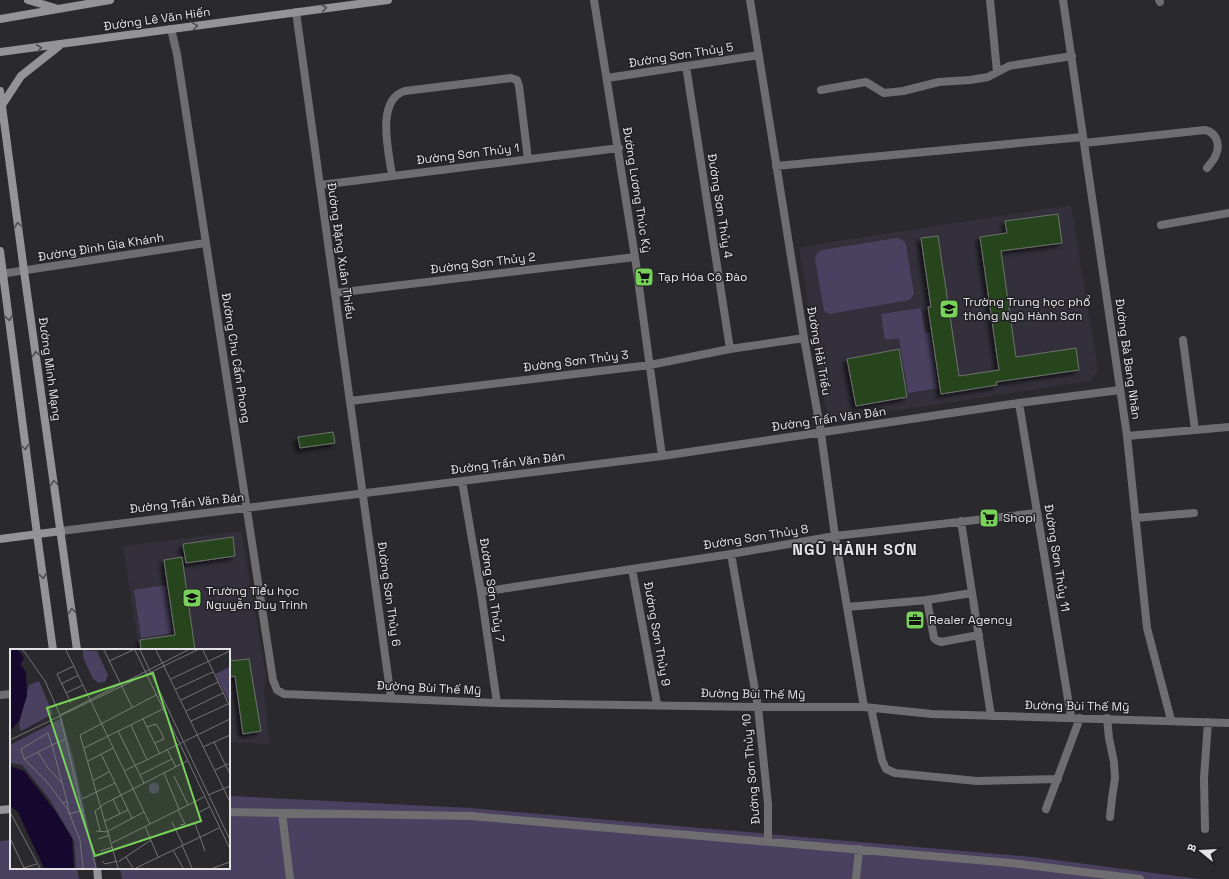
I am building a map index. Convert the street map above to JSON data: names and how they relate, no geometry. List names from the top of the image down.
{
  "streets": {
    "street": [
      "Đường Lê Văn Hiến",
      "Đường Sơn Thủy 5",
      "Đường Sơn Thủy 1",
      "Đường Lương Thúc Kỳ",
      "Đường Sơn Thủy 4",
      "Đường Đinh Gia Khánh",
      "Đường Đặng Xuân Thiều",
      "Đường Sơn Thủy 2",
      "Đường Hải Triều",
      "Đường Chu Cẩm Phong",
      "Đường Bà Bang Nhãn",
      "Đường Sơn Thủy 3",
      "Đường Minh Mạng",
      "Đường Trần Văn Đán",
      "Đường Sơn Thủy 8",
      "Đường Sơn Thủy 11",
      "Đường Sơn Thủy 7",
      "Đường Sơn Thủy 6",
      "Đường Sơn Thủy 9",
      "Đường Bùi Thế Mỹ",
      "Đường Sơn Thủy 10"
    ]
  },
  "crossings": [
    ["Đường Lê Văn Hiến", "Đường Đặng Xuân Thiều"],
    ["Đường Lê Văn Hiến", "Đường Chu Cẩm Phong"],
    ["Đường Sơn Thủy 5", "Đường Lương Thúc Kỳ"],
    ["Đường Sơn Thủy 5", "Đường Sơn Thủy 4"],
    ["Đường Sơn Thủy 5", "Đường Hải Triều"],
    ["Đường Sơn Thủy 1", "Đường Lương Thúc Kỳ"],
    ["Đường Sơn Thủy 1", "Đường Đặng Xuân Thiều"],
    ["Đường Lương Thúc Kỳ", "Đường Sơn Thủy 2"],
    ["Đường Lương Thúc Kỳ", "Đường Sơn Thủy 3"],
    ["Đường Lương Thúc Kỳ", "Đường Trần Văn Đán"],
    ["Đường Sơn Thủy 4", "Đường Sơn Thủy 3"],
    ["Đường Đinh Gia Khánh", "Đường Chu Cẩm Phong"],
    ["Đường Đinh Gia Khánh", "Đường Minh Mạng"],
    ["Đường Đặng Xuân Thiều", "Đường Sơn Thủy 2"],
    ["Đường Đặng Xuân Thiều", "Đường Sơn Thủy 3"],
    ["Đường Đặng Xuân Thiều", "Đường Trần Văn Đán"],
    ["Đường Đặng Xuân Thiều", "Đường Sơn Thủy 6"],
    ["Đường Hải Triều", "Đường Sơn Thủy 3"],
    ["Đường Hải Triều", "Đường Trần Văn Đán"],
    ["Đường Hải Triều", "Đường Sơn Thủy 8"],
    ["Đường Hải Triều", "Đường Bùi Thế Mỹ"],
    ["Đường Chu Cẩm Phong", "Đường Trần Văn Đán"],
    ["Đường Chu Cẩm Phong", "Đường Bùi Thế Mỹ"],
    ["Đường Bà Bang Nhãn", "Đường Trần Văn Đán"],
    ["Đường Bà Bang Nhãn", "Đường Bùi Thế Mỹ"],
    ["Đường Minh Mạng", "Đường Trần Văn Đán"],
    ["Đường Trần Văn Đán", "Đường Sơn Thủy 11"],
    ["Đường Trần Văn Đán", "Đường Sơn Thủy 7"],
    ["Đường Trần Văn Đán", "Đường Sơn Thủy 6"],
    ["Đường Sơn Thủy 8", "Đường Sơn Thủy 11"],
    ["Đường Sơn Thủy 8", "Đường Sơn Thủy 7"],
    ["Đường Sơn Thủy 8", "Đường Sơn Thủy 9"],
    ["Đường Sơn Thủy 8", "Đường Sơn Thủy 10"],
    ["Đường Sơn Thủy 11", "Đường Bùi Thế Mỹ"],
    ["Đường Sơn Thủy 7", "Đường Bùi Thế Mỹ"],
    ["Đường Sơn Thủy 6", "Đường Bùi Thế Mỹ"],
    ["Đường Sơn Thủy 9", "Đường Bùi Thế Mỹ"],
    ["Đường Bùi Thế Mỹ", "Đường Sơn Thủy 10"]
  ],
  "districts": ["NGŨ HÀNH SƠN"],
  "places": {
    "supermarket": ["Tạp Hóa Cô Đào", "Shopi"],
    "school or university": ["Trường Trung học phổ thông Ngũ Hành Sơn", "Trường Tiểu học Nguyễn Duy Trinh"],
    "office": ["Realer Agency"]
  },
  "north": "left"
}
